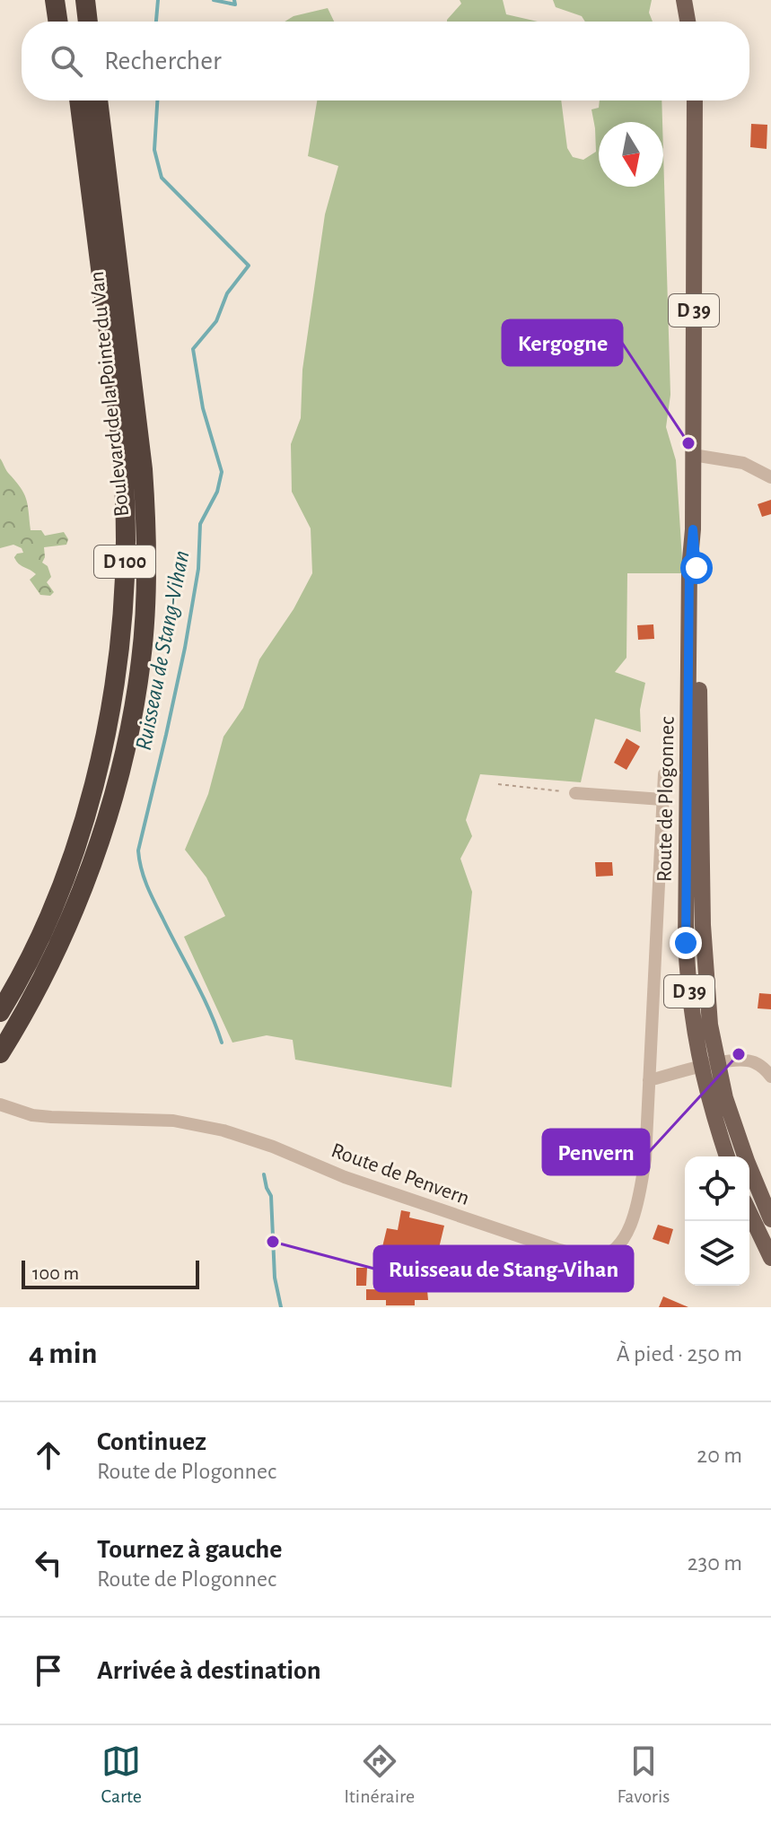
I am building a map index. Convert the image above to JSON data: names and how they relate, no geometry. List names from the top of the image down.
{
  "streets": {
    "highway": ["Boulevard de la Pointe du Van", "D 100"],
    "main road": ["D 39", "Route de Plogonnec"],
    "street": ["Route de Penvern"]
  },
  "crossings": [
    ["Boulevard de la Pointe du Van", "D 100"],
    ["Route de Plogonnec", "Route de Penvern"]
  ],
  "water": ["Ruisseau de Stang-Vihan"],
  "places": ["Kergogne", "Penvern", "Ruisseau de Stang-Vihan"],
  "scale_bar": "100 m",
  "north": "bottom",
  "page": {
    "search": "Rechercher",
    "scale": "100 m",
    "heading": ["4 min", "À pied · 250 m"],
    "list": [
      ["Continuez", "Route de Plogonnec", "20 m"],
      ["Tournez à gauche", "Route de Plogonnec", "230 m"],
      "Arrivée à destination"
    ],
    "nav": ["Carte", "Itinéraire", "Favoris"]
  }
}
